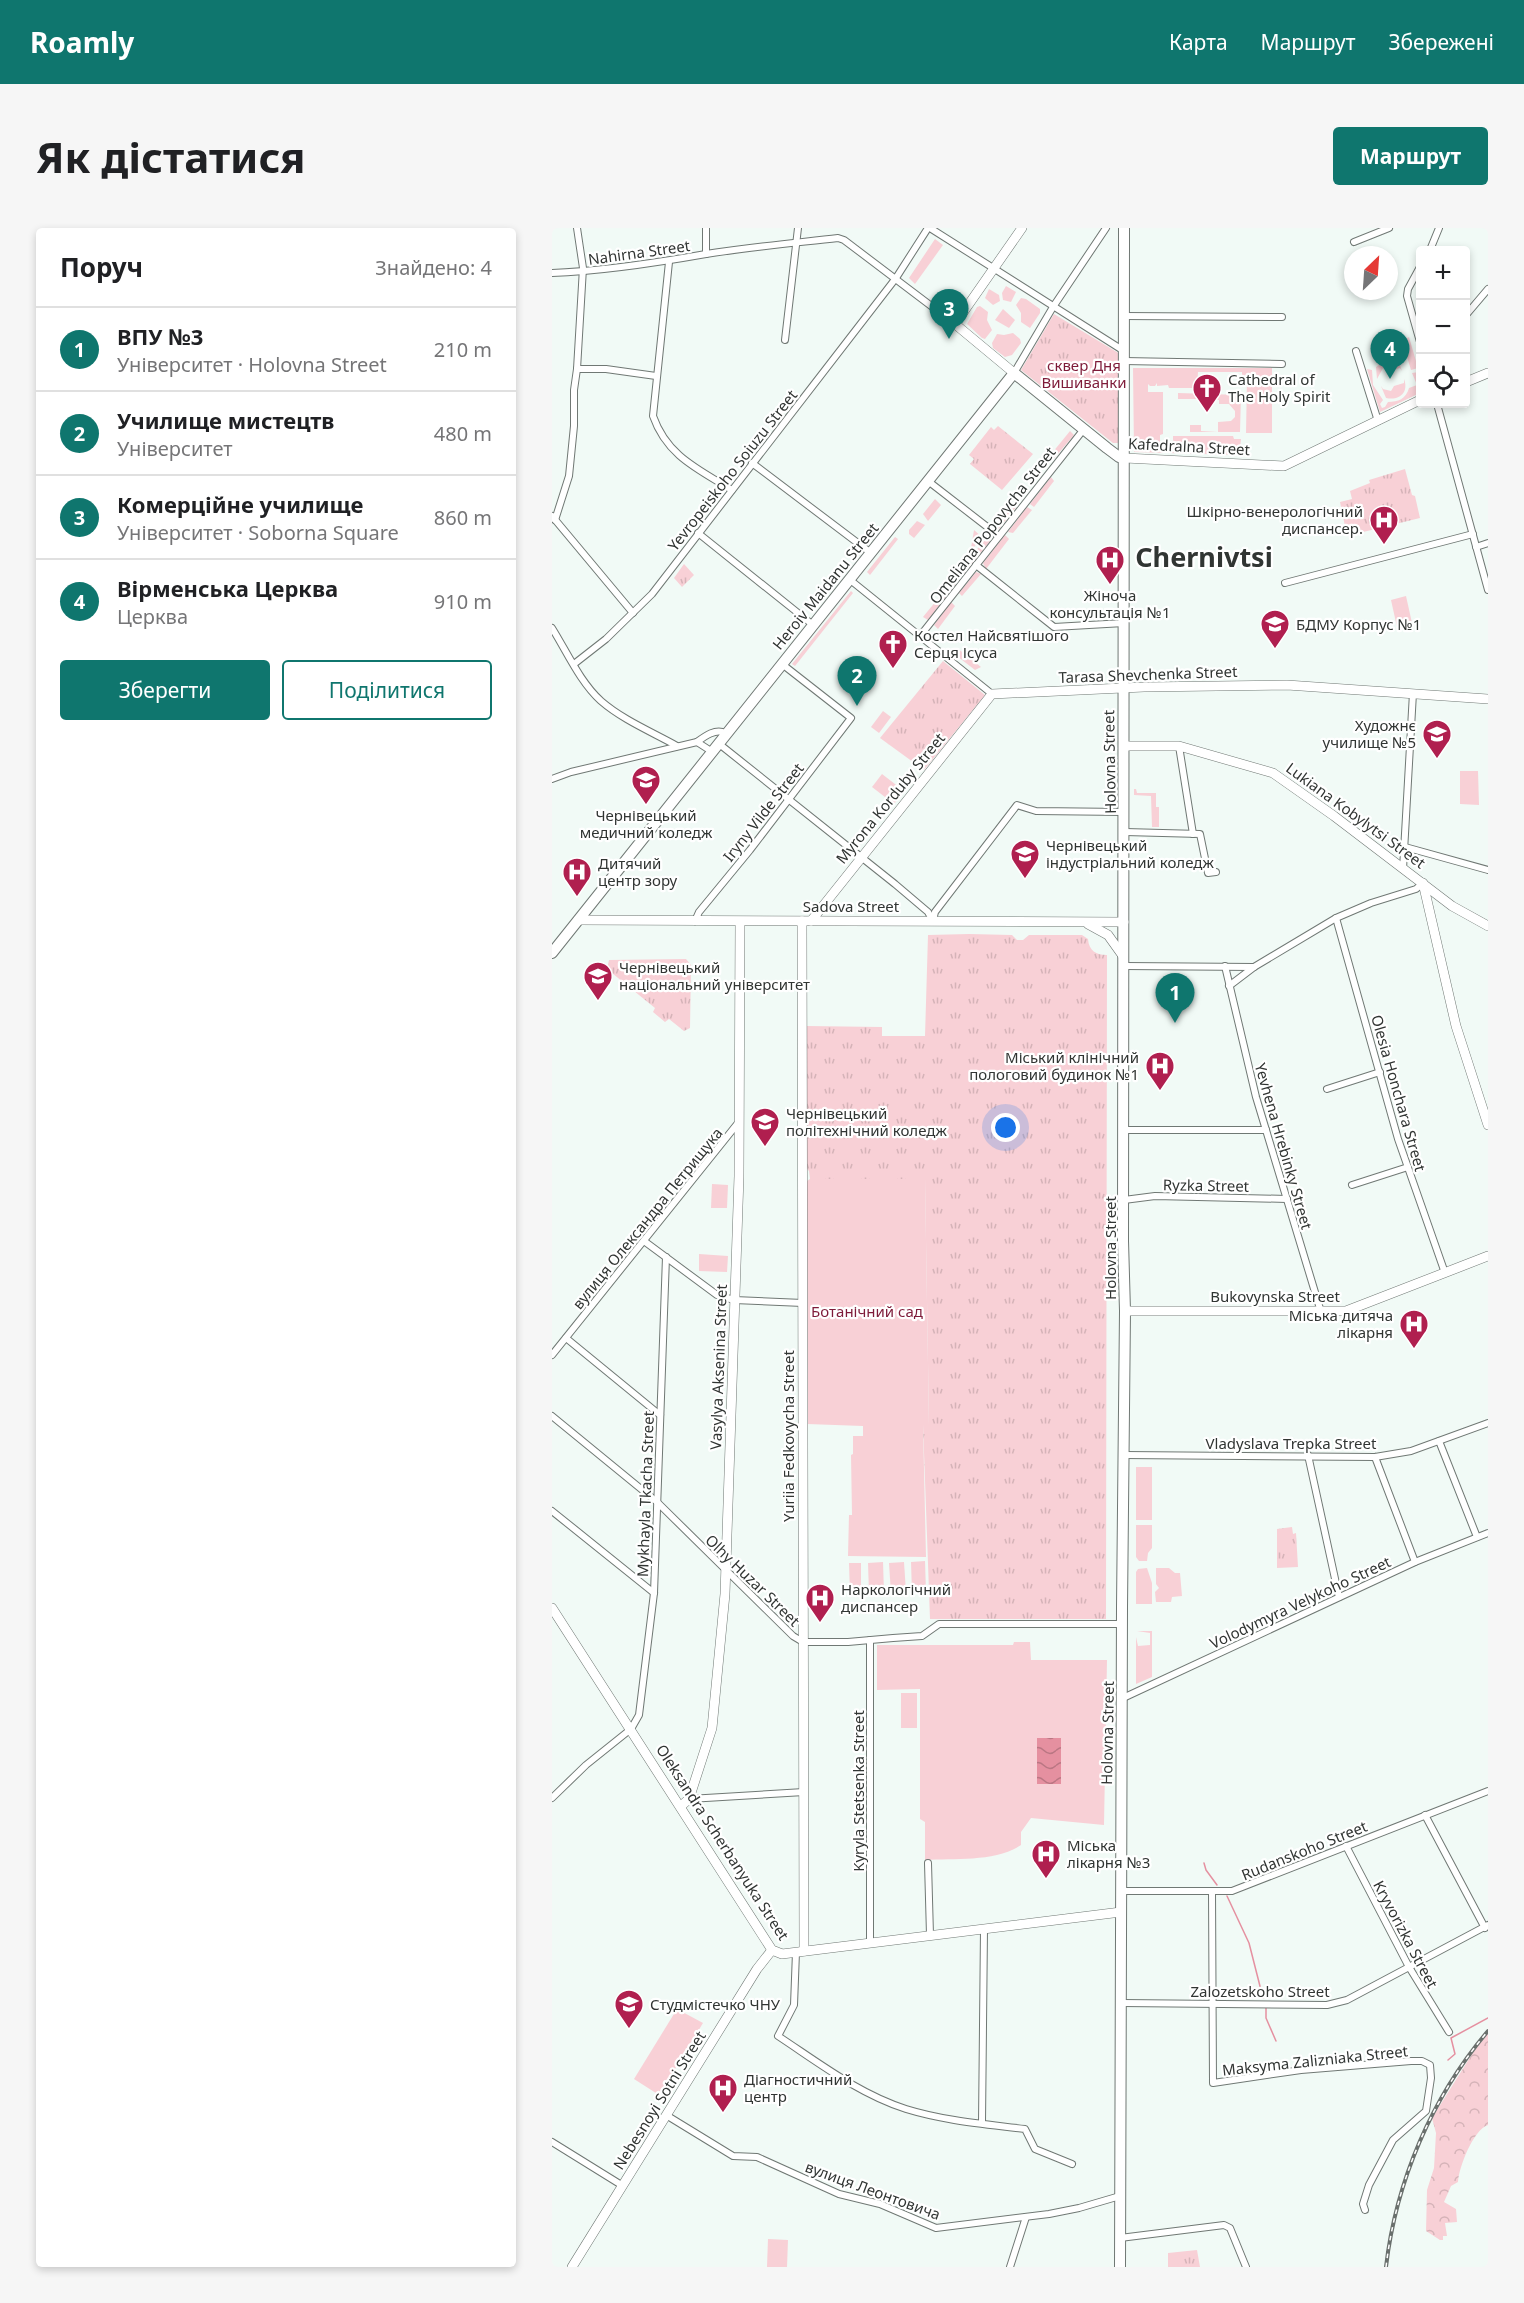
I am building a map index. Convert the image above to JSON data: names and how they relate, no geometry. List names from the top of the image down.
{
  "streets": {
    "main road": ["Kafedralna Street", "Heroiv Maidanu Street", "Holovna Street"],
    "street": [
      "Nahirna Street",
      "Yevropeiskoho Soiuzu Street",
      "Omeliana Popovycha Street",
      "Tarasa Shevchenka Street",
      "Myrona Korduby Street",
      "Iryny Vilde Street",
      "Lukiana Kobylytsi Street",
      "Sadova Street",
      "Olesia Honchara Street",
      "Yevhena Hrebinky Street",
      "Ryzka Street",
      "вулиця Олександра Петрищука",
      "Bukovynska Street",
      "Vasylya Aksenina Street",
      "Yuriia Fedkovycha Street",
      "Vladyslava Trepka Street",
      "Mykhayla Tkacha Street",
      "Olhy Huzar Street",
      "Volodymyra Velykoho Street",
      "Kyryla Stetsenka Street",
      "Oleksandra Scherbanyuka Street",
      "Rudanskoho Street",
      "Kryvorizka Street",
      "Zalozetskoho Street",
      "Maksyma Zalizniaka Street",
      "Nebesnoyi Sotni Street",
      "вулиця Леонтовича"
    ]
  },
  "crossings": [
    ["Nahirna Street", "Yevropeiskoho Soiuzu Street"],
    ["Kafedralna Street", "Omeliana Popovycha Street"],
    ["Kafedralna Street", "Heroiv Maidanu Street"],
    ["Kafedralna Street", "Holovna Street"],
    ["Heroiv Maidanu Street", "Iryny Vilde Street"],
    ["Heroiv Maidanu Street", "Sadova Street"],
    ["Tarasa Shevchenka Street", "Holovna Street"],
    ["Tarasa Shevchenka Street", "Myrona Korduby Street"],
    ["Holovna Street", "Lukiana Kobylytsi Street"],
    ["Holovna Street", "Sadova Street"],
    ["Holovna Street", "Ryzka Street"],
    ["Holovna Street", "Bukovynska Street"],
    ["Holovna Street", "Vladyslava Trepka Street"],
    ["Holovna Street", "Olhy Huzar Street"],
    ["Holovna Street", "Volodymyra Velykoho Street"],
    ["Holovna Street", "Oleksandra Scherbanyuka Street"],
    ["Holovna Street", "Rudanskoho Street"],
    ["Holovna Street", "Zalozetskoho Street"],
    ["Holovna Street", "вулиця Леонтовича"],
    ["Myrona Korduby Street", "Sadova Street"],
    ["Myrona Korduby Street", "Yuriia Fedkovycha Street"],
    ["Iryny Vilde Street", "Sadova Street"],
    ["Sadova Street", "Vasylya Aksenina Street"],
    ["Sadova Street", "Yuriia Fedkovycha Street"],
    ["Olesia Honchara Street", "Bukovynska Street"],
    ["Yevhena Hrebinky Street", "Ryzka Street"],
    ["Yevhena Hrebinky Street", "Bukovynska Street"],
    ["вулиця Олександра Петрищука", "Vasylya Aksenina Street"],
    ["Vasylya Aksenina Street", "Olhy Huzar Street"],
    ["Vasylya Aksenina Street", "Oleksandra Scherbanyuka Street"],
    ["Yuriia Fedkovycha Street", "Olhy Huzar Street"],
    ["Yuriia Fedkovycha Street", "Oleksandra Scherbanyuka Street"],
    ["Mykhayla Tkacha Street", "Olhy Huzar Street"],
    ["Mykhayla Tkacha Street", "Oleksandra Scherbanyuka Street"],
    ["Olhy Huzar Street", "Kyryla Stetsenka Street"],
    ["Kyryla Stetsenka Street", "Oleksandra Scherbanyuka Street"],
    ["Oleksandra Scherbanyuka Street", "Nebesnoyi Sotni Street"],
    ["Rudanskoho Street", "Kryvorizka Street"],
    ["Kryvorizka Street", "Zalozetskoho Street"],
    ["Zalozetskoho Street", "Maksyma Zalizniaka Street"],
    ["Nebesnoyi Sotni Street", "вулиця Леонтовича"]
  ],
  "districts": ["Chernivtsi"],
  "parks": ["сквер Дня Вишиванки", "Ботанічний сад"],
  "places": {
    "church": ["Cathedral of The Holy Spirit", "Костел Найсвятішого Серця Ісуса"],
    "hospital": [
      "Шкірно-венерологічний диспансер.",
      "Жіноча консультація №1",
      "Дитячий центр зору",
      "Міський клінічний пологовий будинок №1",
      "Міська дитяча лікарня",
      "Наркологічний диспансер",
      "Міська лікарня №3",
      "Діагностичний центр"
    ],
    "school or university": [
      "БДМУ Корпус №1",
      "Художнє училище №5",
      "Чернівецький медичний коледж",
      "Чернівецький індустріальний коледж",
      "Чернівецький національний університет",
      "Чернівецький політехнічний коледж",
      "Студмістечко ЧНУ"
    ]
  },
  "north": "top right",
  "page": {
    "header": "Roamly",
    "nav": ["Карта", "Маршрут", "Збережені"],
    "buttons": [
      "Маршрут",
      ["Зберегти", "Поділитися"]
    ],
    "title": "Як дістатися",
    "heading": ["Поруч", "Знайдено: 4"],
    "map_buttons": ["+", "−"],
    "pins": [
      "3",
      "4",
      "2",
      "1"
    ],
    "list": [
      {
        "mark": "1",
        "name": "ВПУ №3",
        "note": "Університет · Holovna Street",
        "value": "210 m"
      },
      {
        "mark": "2",
        "name": "Училище мистецтв",
        "note": "Університет",
        "value": "480 m"
      },
      {
        "mark": "3",
        "name": "Комерційне училище",
        "note": "Університет · Soborna Square",
        "value": "860 m"
      },
      {
        "mark": "4",
        "name": "Вірменська Церква",
        "note": "Церква",
        "value": "910 m"
      }
    ]
  }
}
